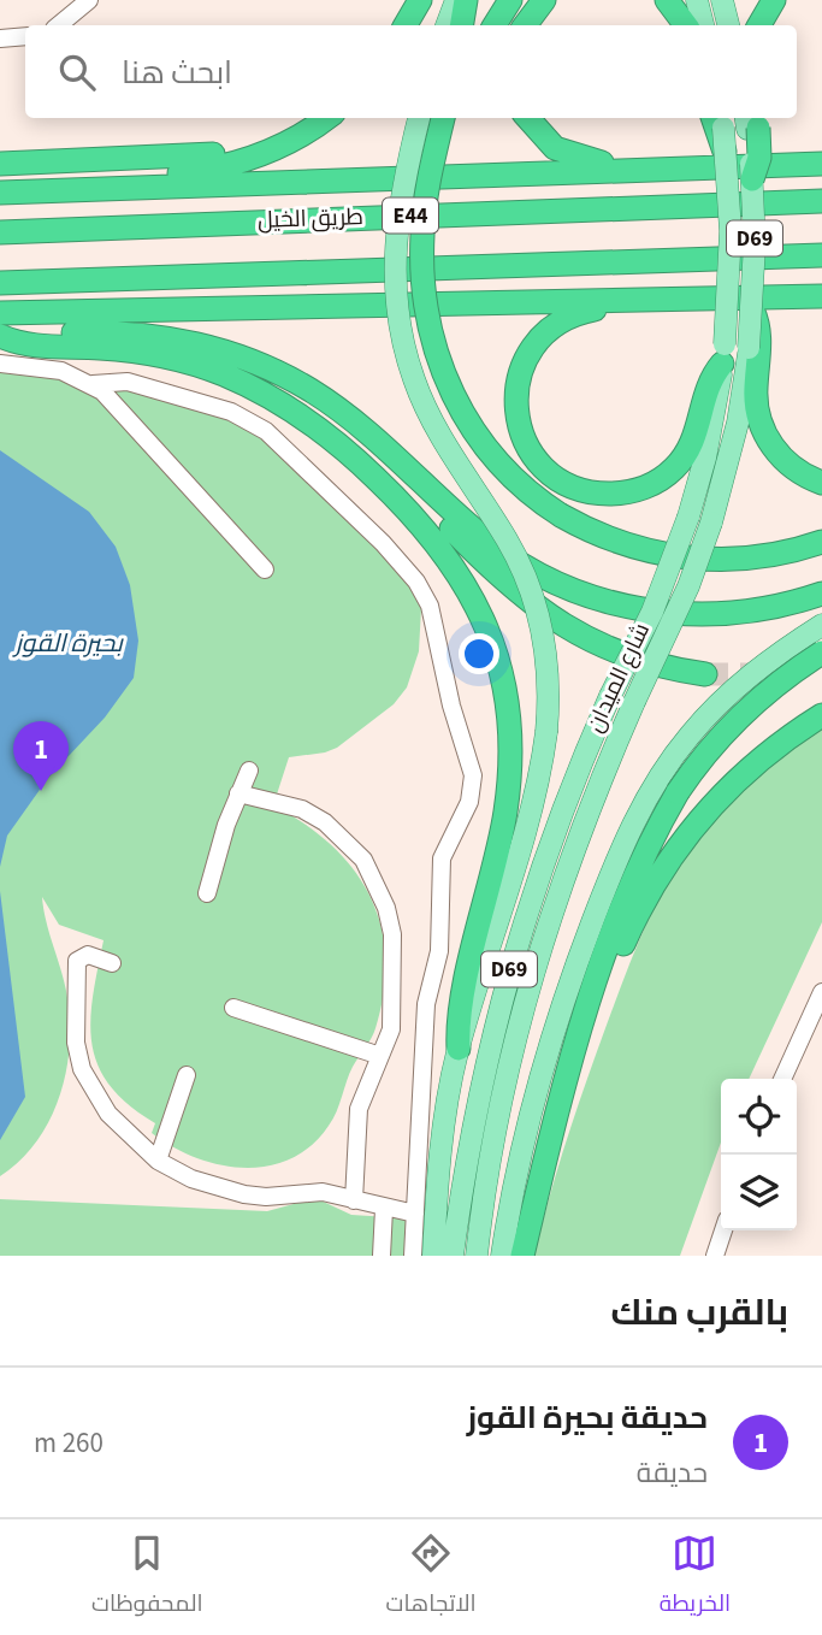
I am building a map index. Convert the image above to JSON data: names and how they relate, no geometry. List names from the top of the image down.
{
  "streets": {
    "highway": ["E44", "طريق الخيل"],
    "main road": ["D69", "شارع الميدان"]
  },
  "water": ["بحيرة القوز"],
  "page": {
    "search": "ابحث هنا",
    "pins": "1",
    "heading": "بالقرب منك",
    "list": [
      {
        "mark": "1",
        "name": "حديقة بحيرة القوز",
        "note": "حديقة",
        "value": "260 m"
      }
    ],
    "nav": ["الخريطة", "الاتجاهات", "المحفوظات"]
  }
}
